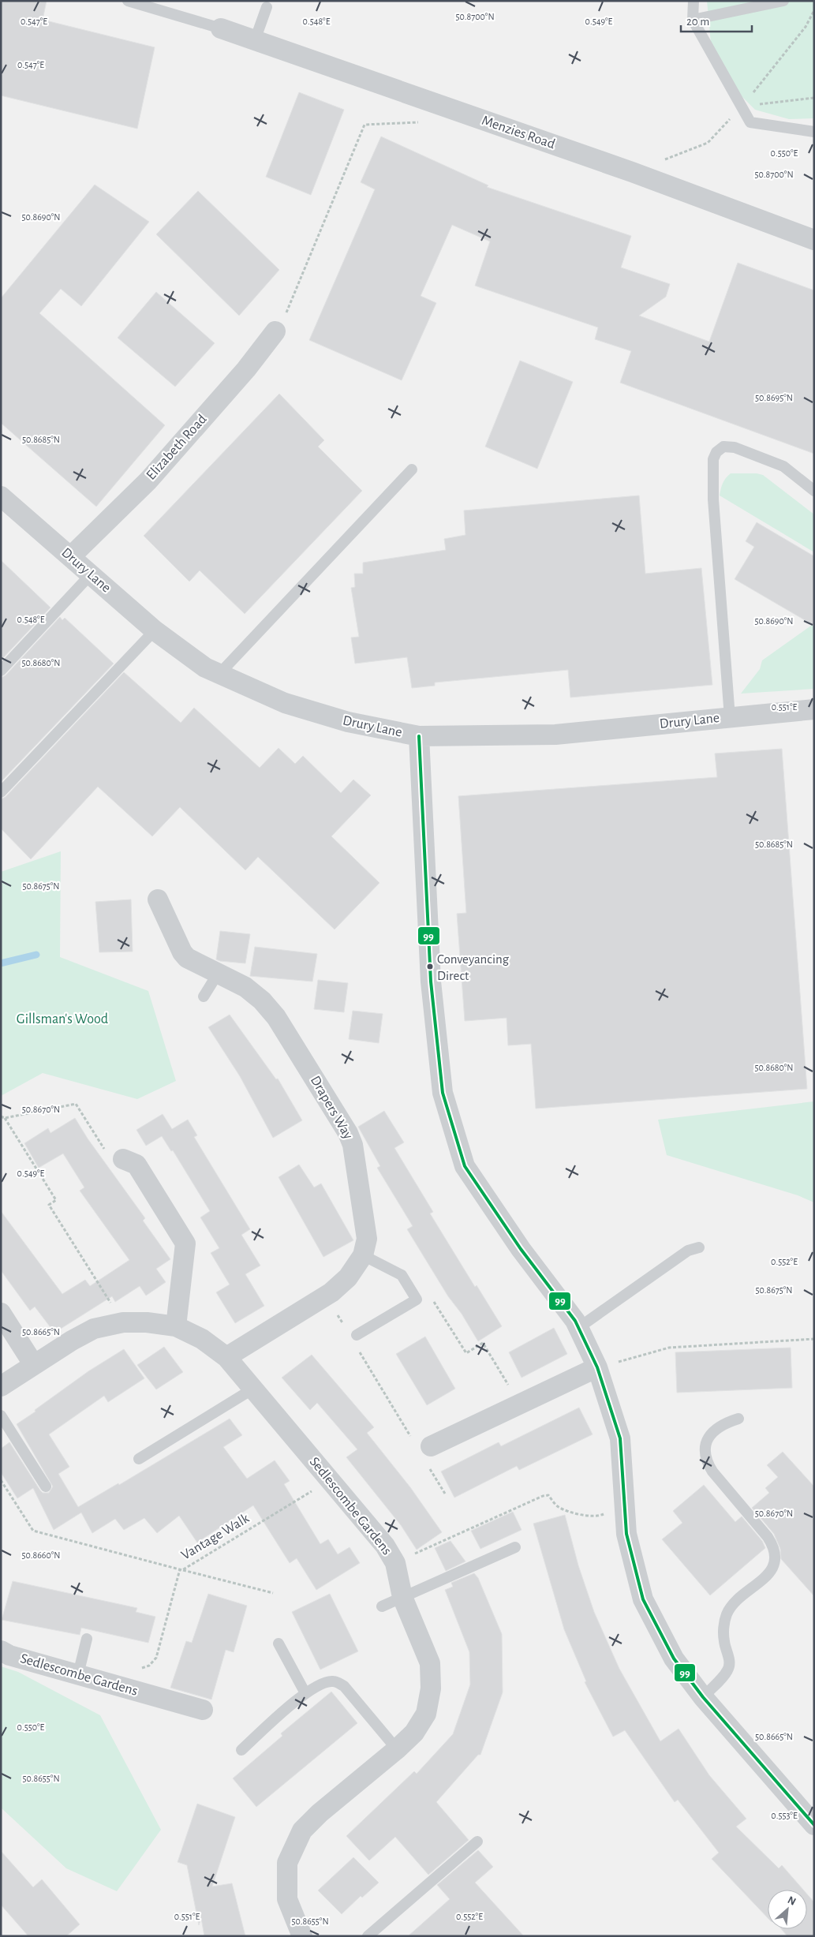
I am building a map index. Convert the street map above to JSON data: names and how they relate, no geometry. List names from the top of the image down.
{
  "streets": {
    "street": [
      "Menzies Road",
      "Elizabeth Road",
      "Drury Lane",
      "Drapers Way",
      "Sedlescombe Gardens"
    ],
    "path": ["Vantage Walk"]
  },
  "crossings": [
    ["Elizabeth Road", "Drury Lane"],
    ["Drapers Way", "Sedlescombe Gardens"],
    ["Sedlescombe Gardens", "Vantage Walk"]
  ],
  "parks": ["Gillsman's Wood"],
  "places": ["Conveyancing Direct"],
  "lines": ["transit line 99"],
  "scale_bar": "20 m",
  "north": "top right",
  "coordinates": [
    "50.8700°N",
    "0.547°E",
    "0.548°E",
    "0.549°E",
    "0.550°E",
    "50.8690°N",
    "50.8695°N",
    "50.8685°N",
    "50.8680°N",
    "0.551°E",
    "50.8675°N",
    "50.8670°N",
    "0.552°E",
    "50.8665°N",
    "50.8660°N",
    "50.8655°N",
    "0.553°E"
  ]
}
